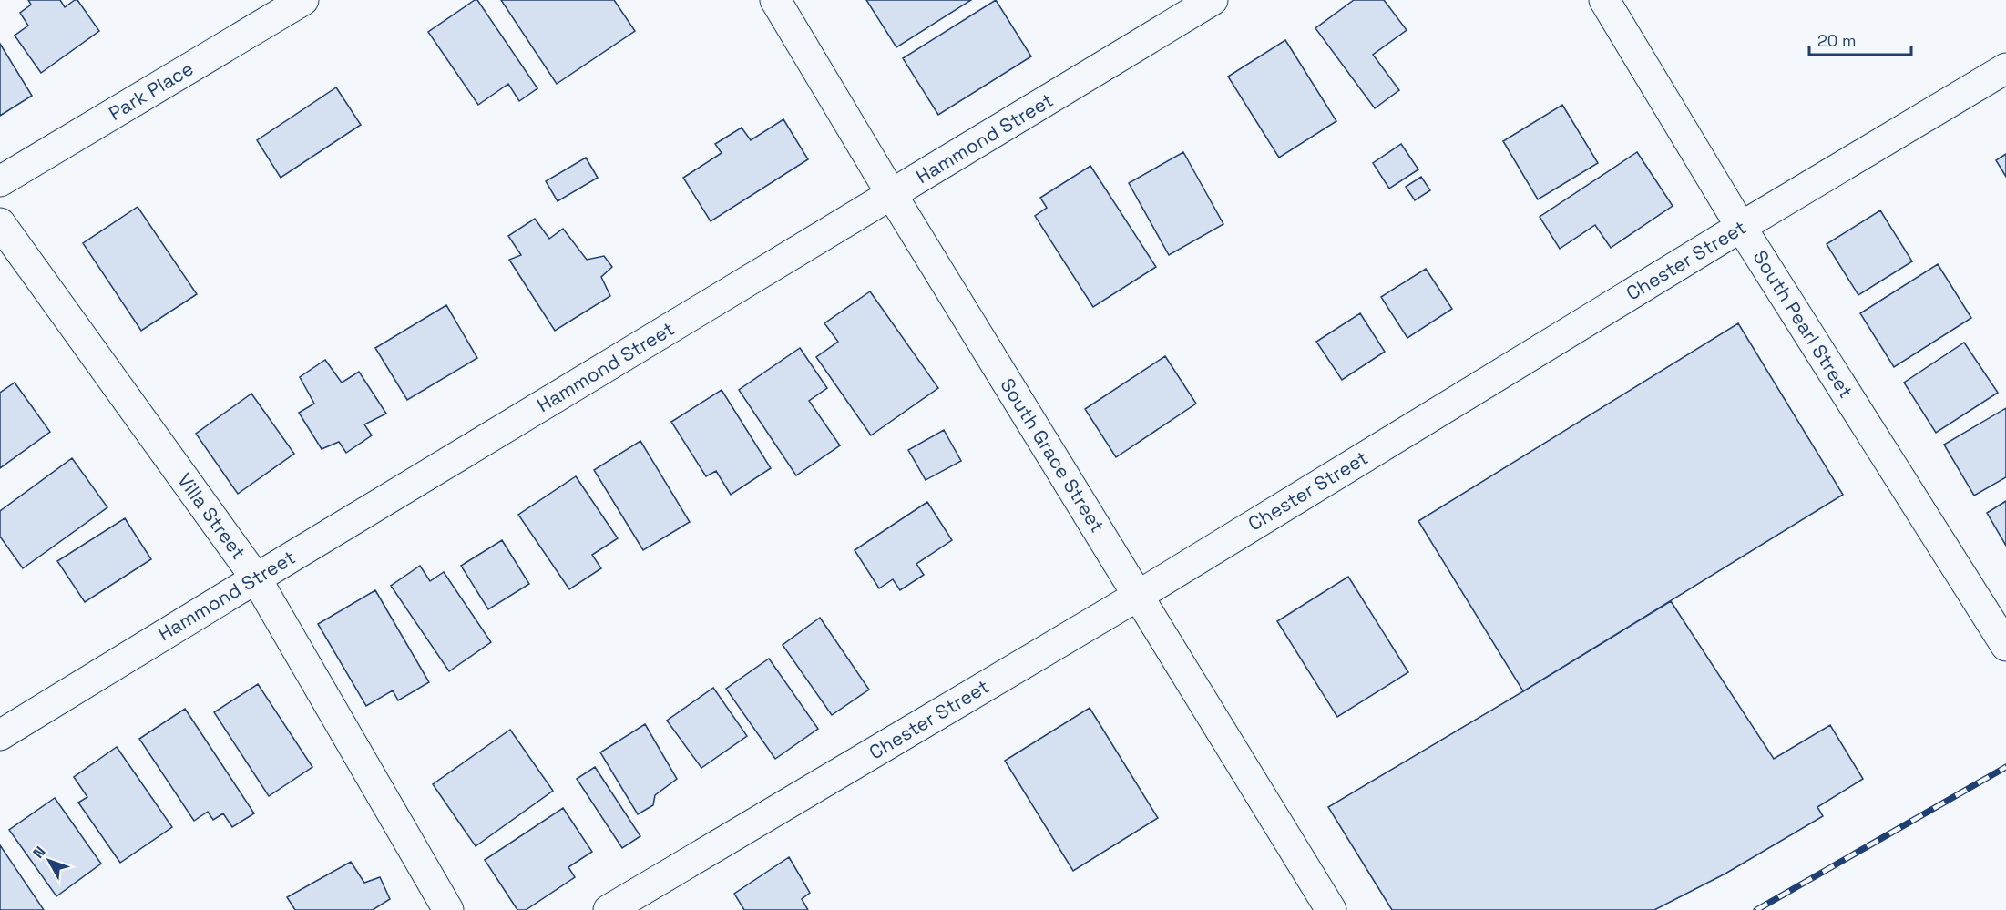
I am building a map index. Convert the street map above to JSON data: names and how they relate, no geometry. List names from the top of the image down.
{
  "streets": {
    "street": [
      "Park Place",
      "Hammond Street",
      "Chester Street",
      "South Pearl Street",
      "South Grace Street",
      "Villa Street"
    ]
  },
  "crossings": [
    ["Hammond Street", "South Grace Street"],
    ["Hammond Street", "Villa Street"],
    ["Chester Street", "South Pearl Street"],
    ["Chester Street", "South Grace Street"]
  ],
  "scale_bar": "20 m",
  "north": "top left"
}
